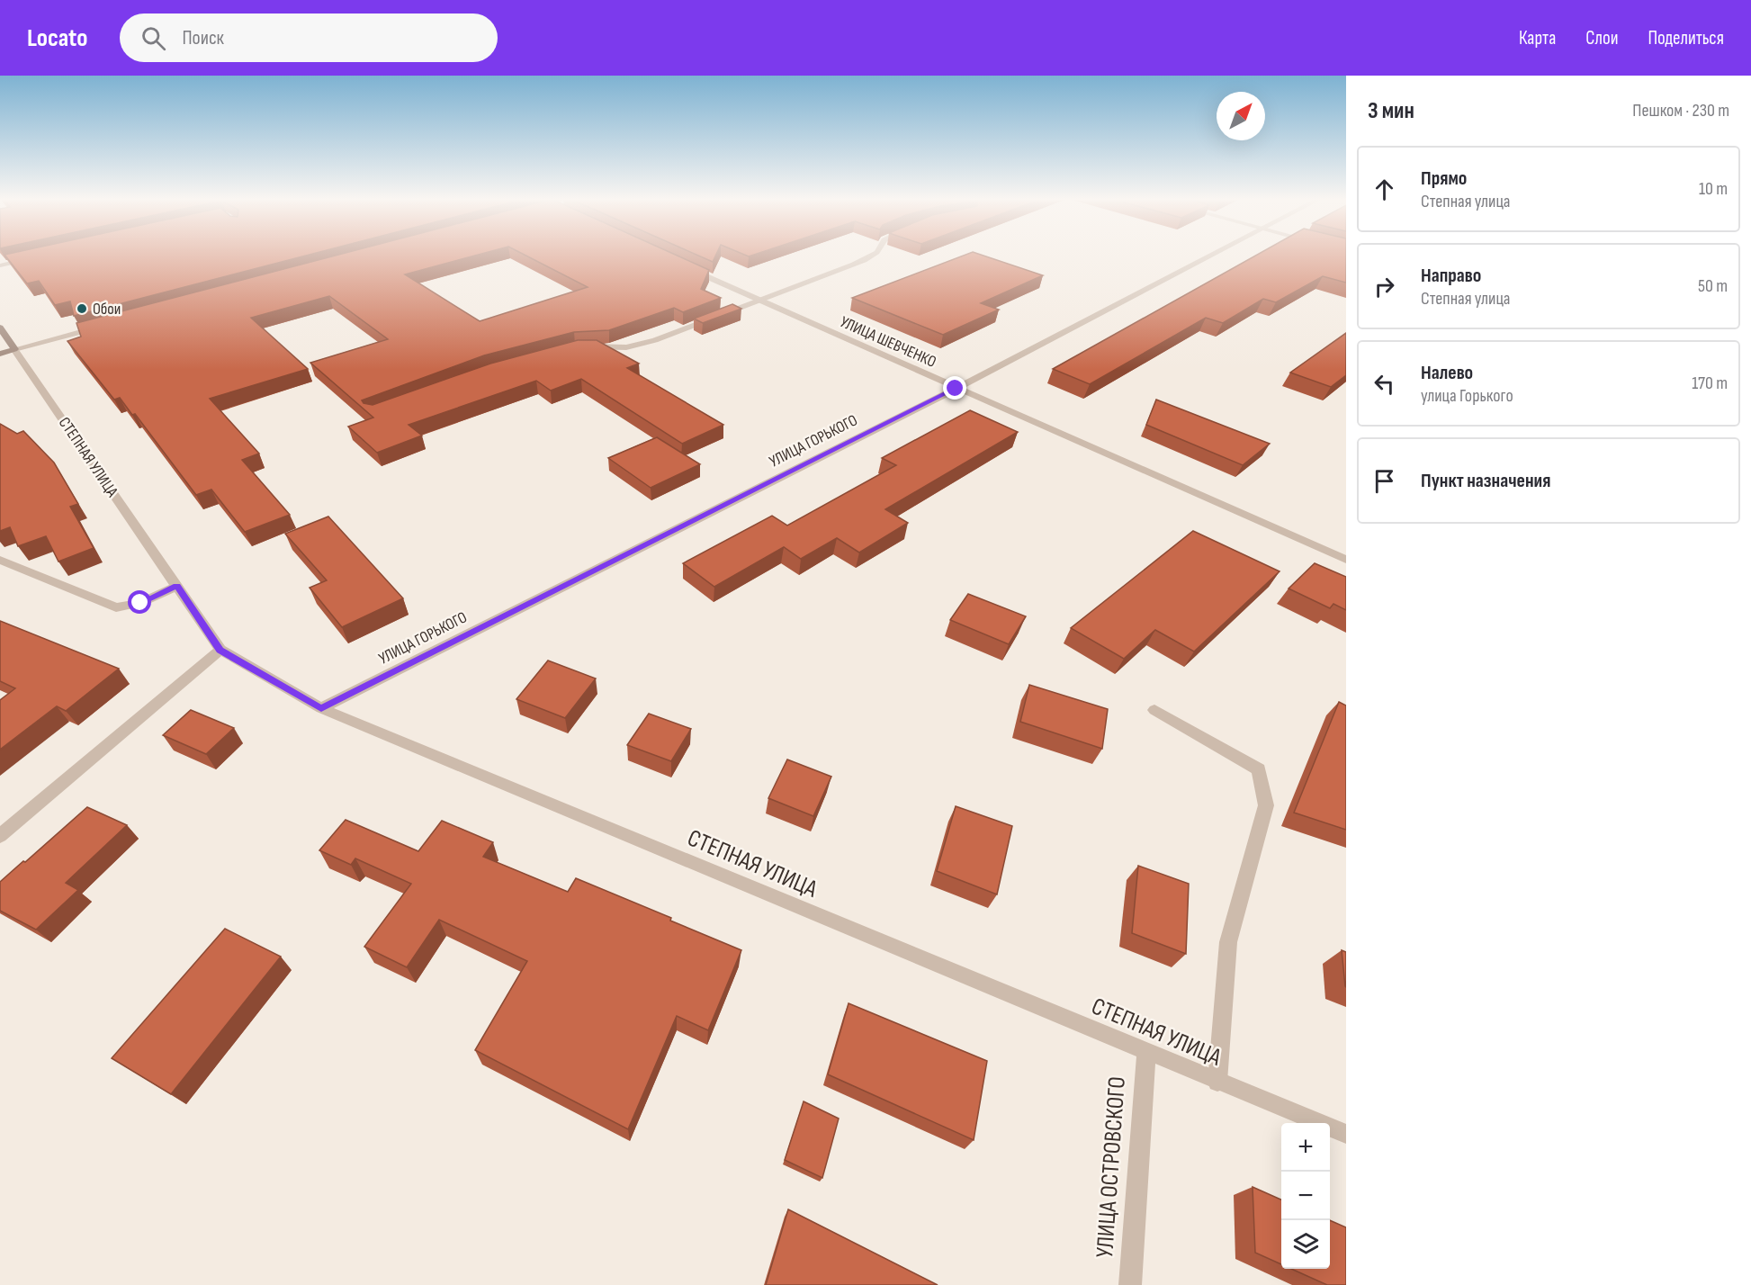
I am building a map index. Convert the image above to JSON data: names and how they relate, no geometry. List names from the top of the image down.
{
  "streets": {
    "main road": ["СТЕПНАЯ УЛИЦА"],
    "street": ["УЛИЦА ШЕВЧЕНКО", "УЛИЦА ГОРЬКОГО", "УЛИЦА ОСТРОВСКОГО"]
  },
  "crossings": [
    ["УЛИЦА ШЕВЧЕНКО", "УЛИЦА ГОРЬКОГО"],
    ["УЛИЦА ГОРЬКОГО", "СТЕПНАЯ УЛИЦА"],
    ["СТЕПНАЯ УЛИЦА", "УЛИЦА ОСТРОВСКОГО"]
  ],
  "places": ["Обои"],
  "north": "top right",
  "page": {
    "header": "Locato",
    "search": "Поиск",
    "nav": ["Карта", "Слои", "Поделиться"],
    "heading": ["3 мин", "Пешком · 230 m"],
    "list": [
      ["Прямо", "Степная улица", "10 m"],
      ["Направо", "Степная улица", "50 m"],
      ["Налево", "улица Горького", "170 m"],
      "Пункт назначения"
    ],
    "map_buttons": ["+", "−"]
  }
}
